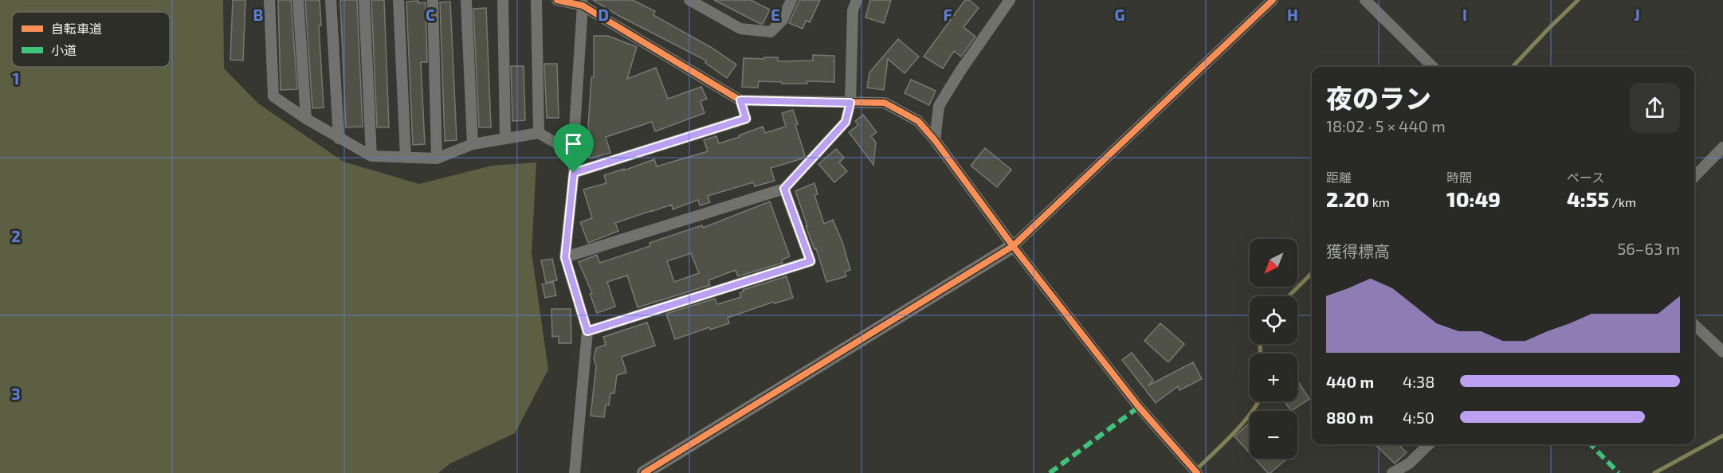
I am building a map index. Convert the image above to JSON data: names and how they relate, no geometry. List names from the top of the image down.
{
  "legend": ["自転車道", "小道"],
  "north": "bottom left",
  "page": {
    "heading": ["夜のラン", "18:02 · 5 × 440 m"],
    "stats": [
      ["距離", "2.20 km"],
      ["時間", "10:49"],
      ["ペース", "4:55 /km"]
    ],
    "chart": ["獲得標高", "56–63 m"],
    "map_buttons": ["+", "−"],
    "list": [
      {
        "name": "440 m",
        "note": "4:38"
      },
      {
        "name": "880 m",
        "note": "4:50"
      }
    ]
  },
  "grid": {
    "columns": [
      "B",
      "C",
      "D",
      "E",
      "F",
      "G",
      "H",
      "I",
      "J"
    ],
    "rows": ["1", "2", "3"]
  }
}
